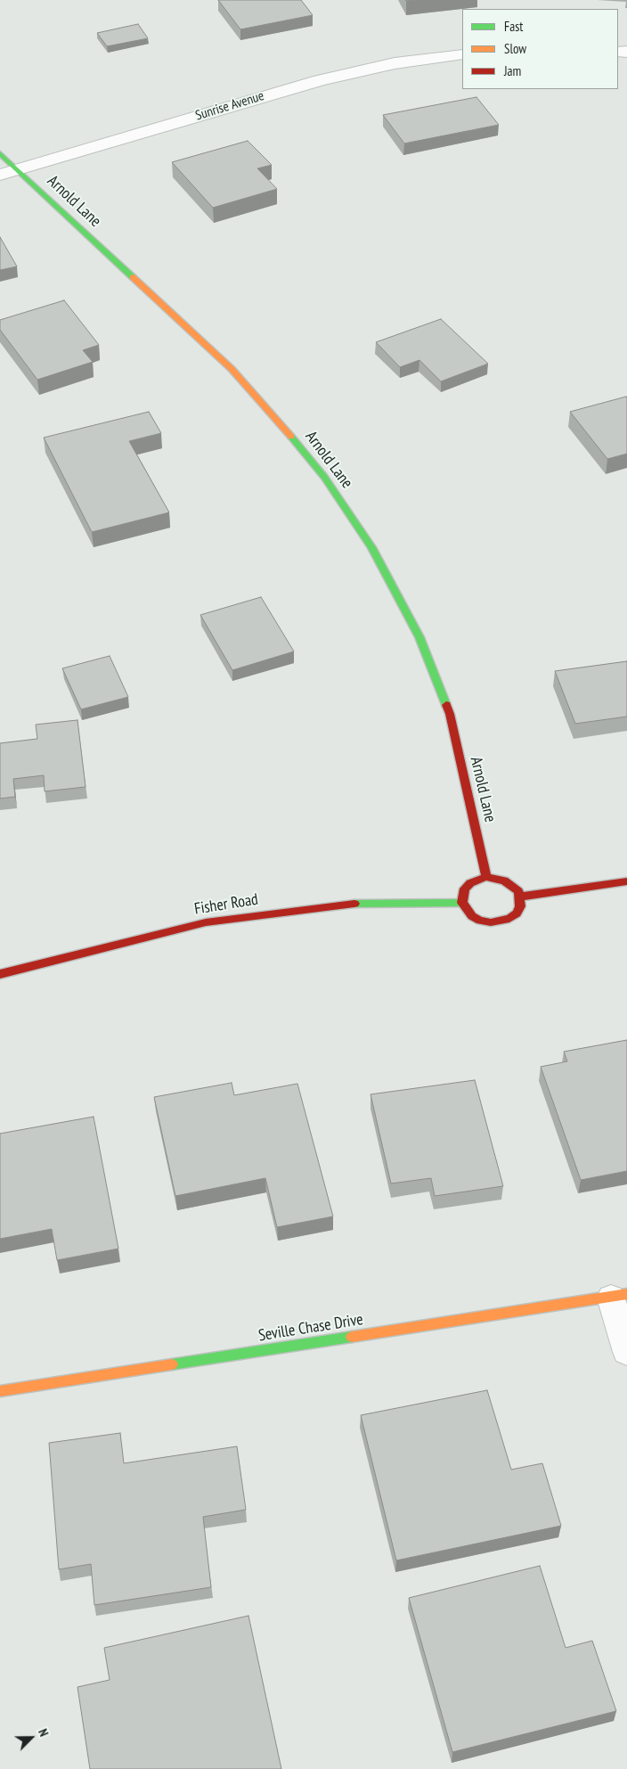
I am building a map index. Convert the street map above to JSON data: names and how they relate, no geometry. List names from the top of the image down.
{
  "streets": {
    "street": [
      "Sunrise Avenue",
      "Arnold Lane",
      "Fisher Road",
      "Seville Chase Drive"
    ]
  },
  "crossings": [
    ["Sunrise Avenue", "Arnold Lane"],
    ["Arnold Lane", "Fisher Road"]
  ],
  "legend": ["Fast", "Slow", "Jam"],
  "north": "top right"
}
